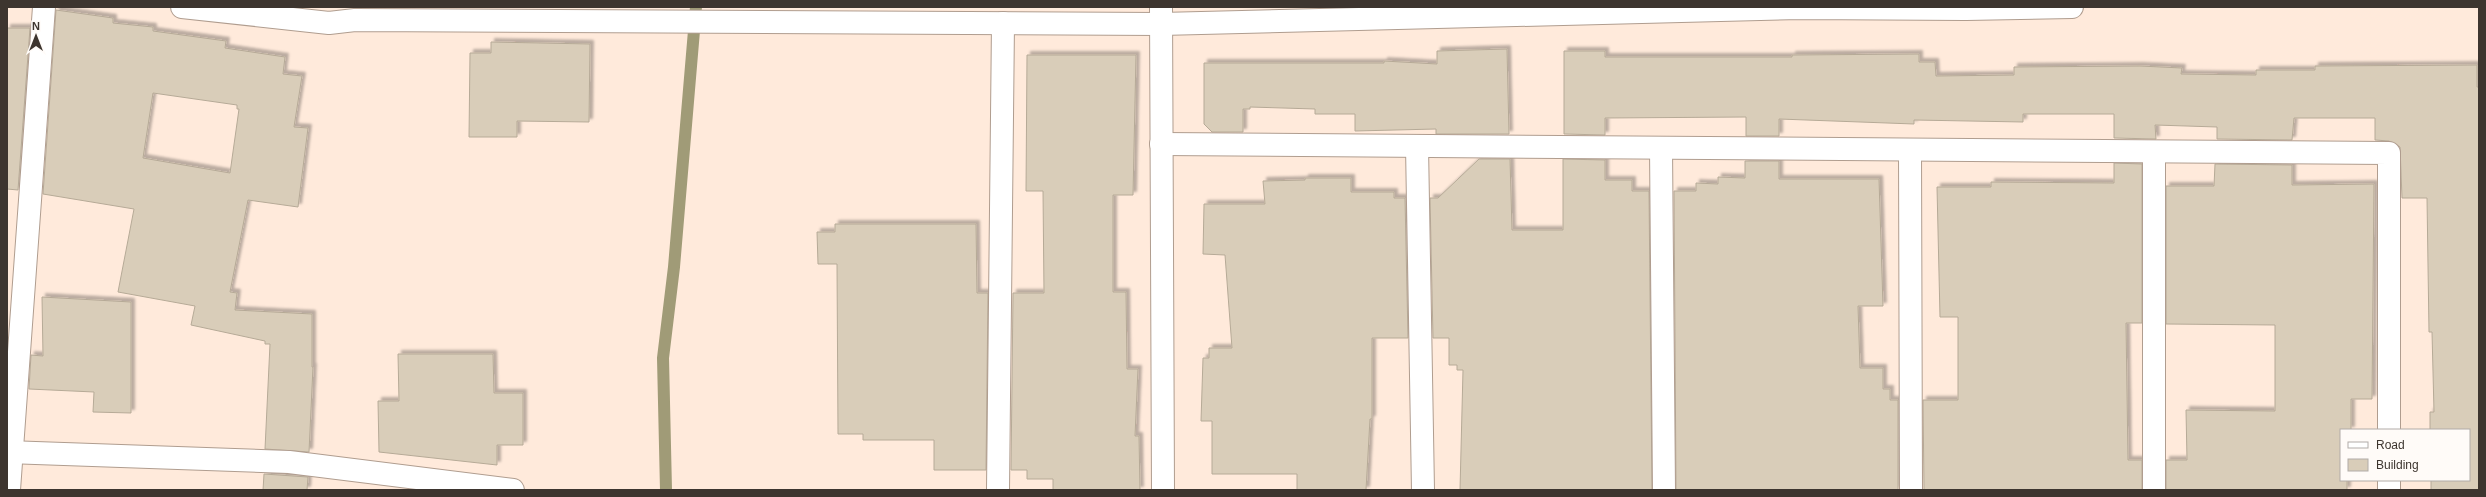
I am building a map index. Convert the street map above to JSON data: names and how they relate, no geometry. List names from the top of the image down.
{
  "legend": ["Road", "Building"],
  "north": "top"
}
